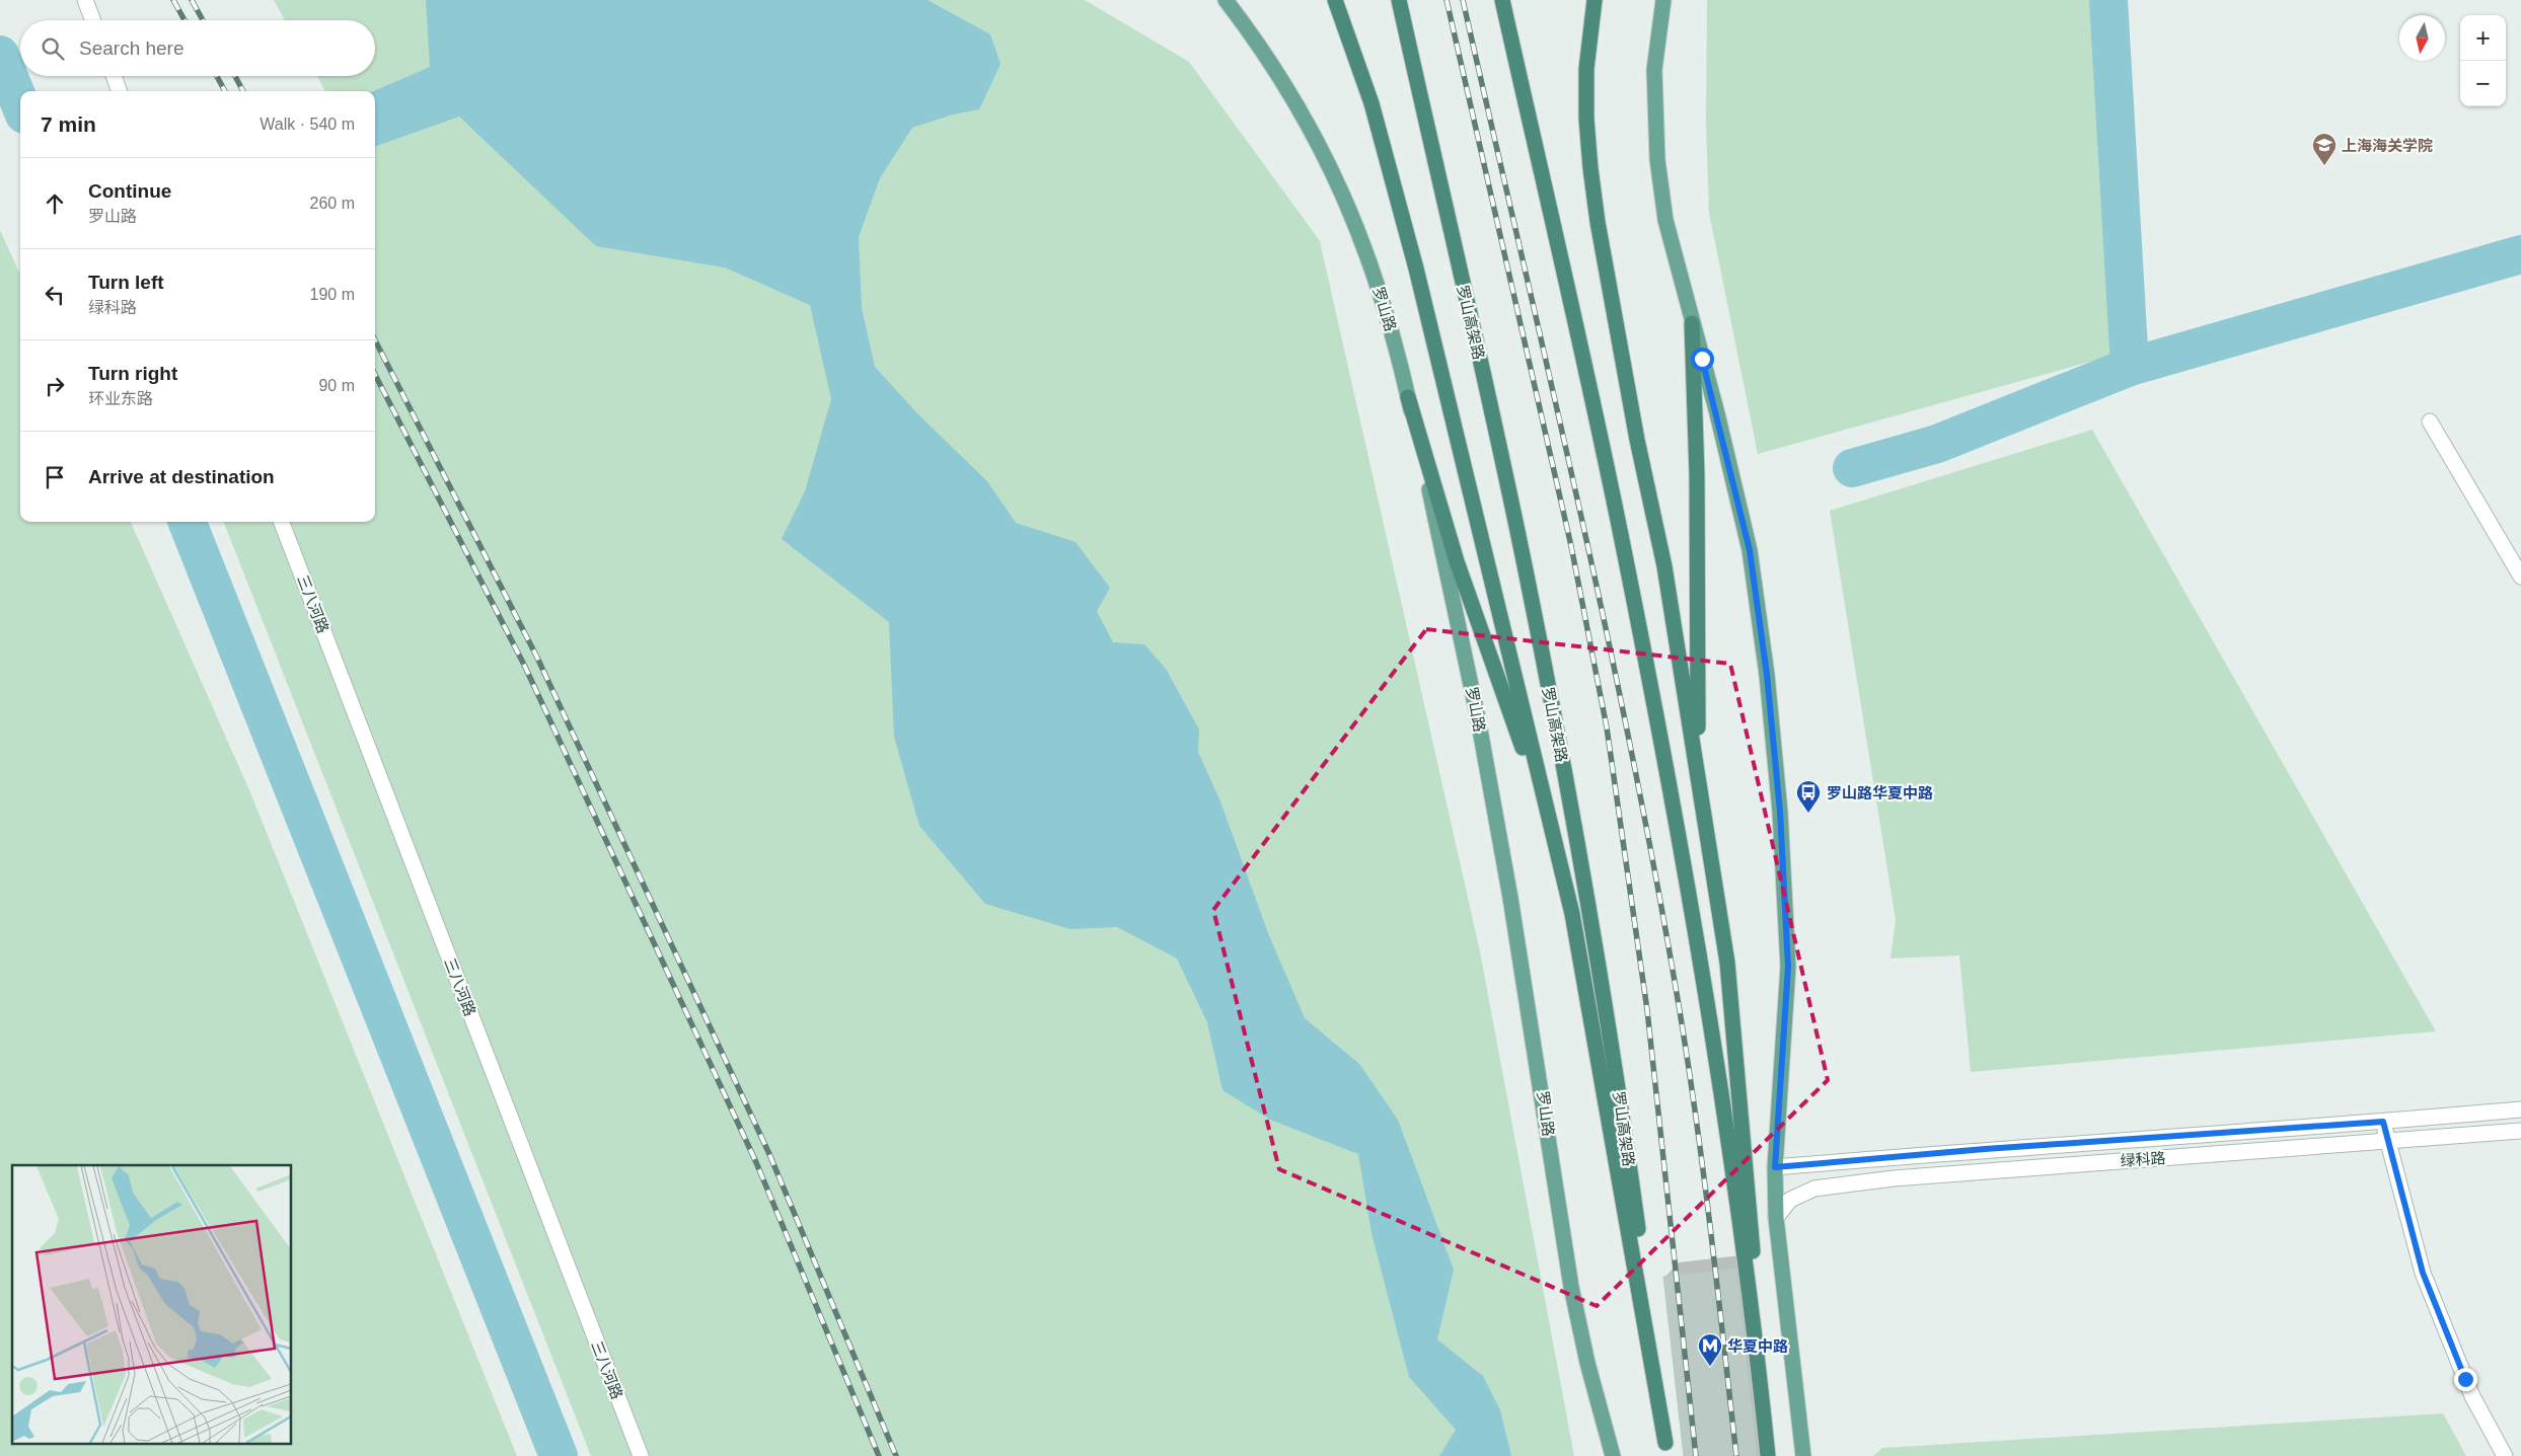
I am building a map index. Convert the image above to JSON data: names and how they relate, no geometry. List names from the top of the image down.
{
  "streets": {
    "highway": ["罗山高架路"],
    "main road": ["罗山路"],
    "street": ["三八河路", "绿科路"]
  },
  "places": {
    "school or university": ["上海海关学院"],
    "bus stop": ["罗山路华夏中路"],
    "metro station": ["华夏中路"]
  },
  "north": "bottom",
  "page": {
    "map_buttons": ["+", "−"],
    "search": "Search here",
    "heading": ["7 min", "Walk · 540 m"],
    "list": [
      ["Continue", "罗山路", "260 m"],
      ["Turn left", "绿科路", "190 m"],
      ["Turn right", "环业东路", "90 m"],
      "Arrive at destination"
    ]
  }
}
